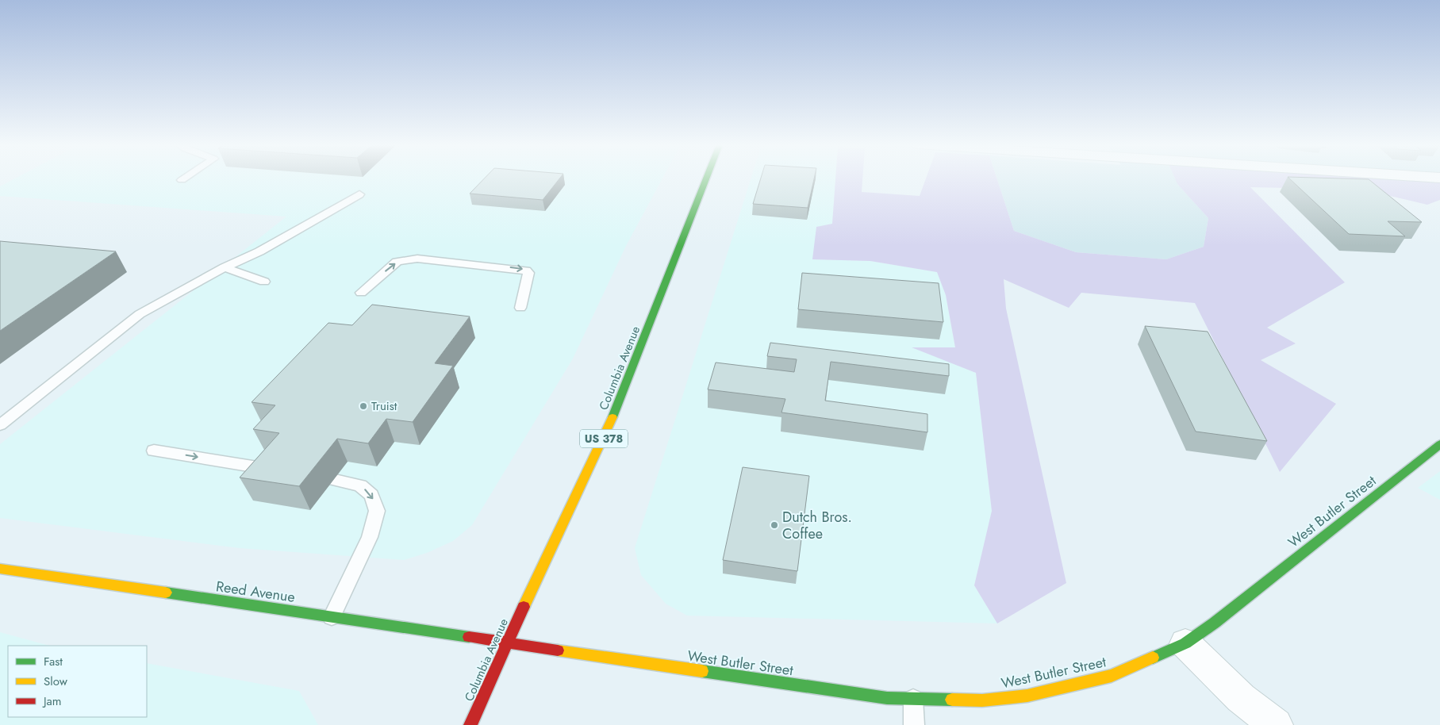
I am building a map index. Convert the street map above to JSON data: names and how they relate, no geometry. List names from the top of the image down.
{
  "streets": {
    "street": [
      "Columbia Avenue",
      "US 378",
      "West Butler Street",
      "Reed Avenue"
    ]
  },
  "crossings": [
    ["Columbia Avenue", "West Butler Street"],
    ["Columbia Avenue", "Reed Avenue"],
    ["West Butler Street", "Reed Avenue"]
  ],
  "places": ["Truist", "Dutch Bros. Coffee"],
  "legend": ["Fast", "Slow", "Jam"]
}
